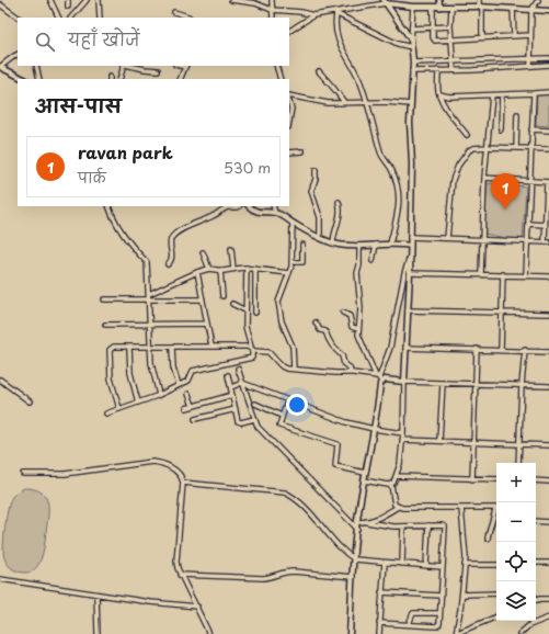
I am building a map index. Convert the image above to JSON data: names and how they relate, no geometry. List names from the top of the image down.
{
  "page": {
    "search": "यहाँ खोजें",
    "heading": "आस-पास",
    "list": [
      {
        "mark": "1",
        "name": "ravan park",
        "note": "पार्क",
        "value": "530 m"
      }
    ],
    "pins": "1",
    "map_buttons": ["+", "−"]
  }
}
